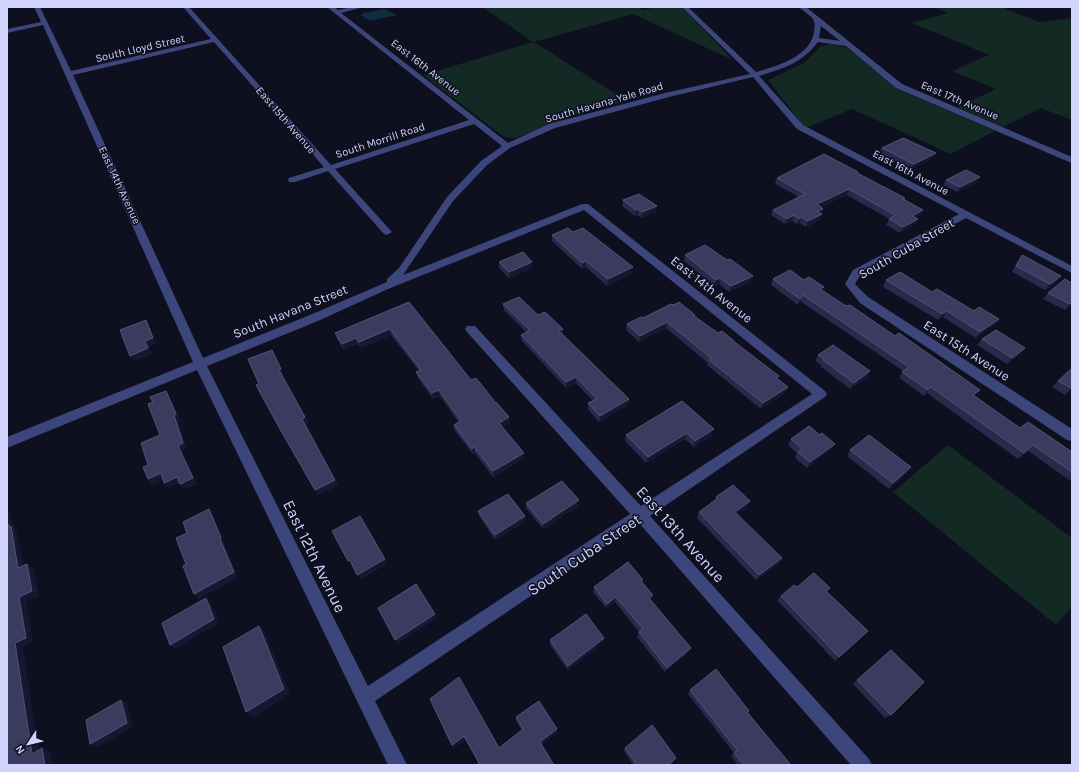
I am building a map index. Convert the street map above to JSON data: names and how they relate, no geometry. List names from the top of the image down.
{
  "streets": {
    "street": [
      "South Lloyd Street",
      "East 16th Avenue",
      "East 17th Avenue",
      "South Havana-Yale Road",
      "East 15th Avenue",
      "South Morrill Road",
      "East 14th Avenue",
      "South Cuba Street",
      "South Havana Street",
      "East 13th Avenue",
      "East 12th Avenue"
    ]
  },
  "crossings": [
    ["South Lloyd Street", "East 15th Avenue"],
    ["South Lloyd Street", "East 14th Avenue"],
    ["East 16th Avenue", "South Havana-Yale Road"],
    ["East 16th Avenue", "South Morrill Road"],
    ["East 16th Avenue", "South Cuba Street"],
    ["East 17th Avenue", "South Havana-Yale Road"],
    ["South Havana-Yale Road", "South Havana Street"],
    ["East 15th Avenue", "South Morrill Road"],
    ["East 15th Avenue", "South Cuba Street"],
    ["East 14th Avenue", "South Cuba Street"],
    ["East 14th Avenue", "South Havana Street"],
    ["East 14th Avenue", "East 12th Avenue"],
    ["South Cuba Street", "East 13th Avenue"],
    ["South Cuba Street", "East 12th Avenue"],
    ["South Havana Street", "East 12th Avenue"]
  ],
  "north": "bottom left"
}
